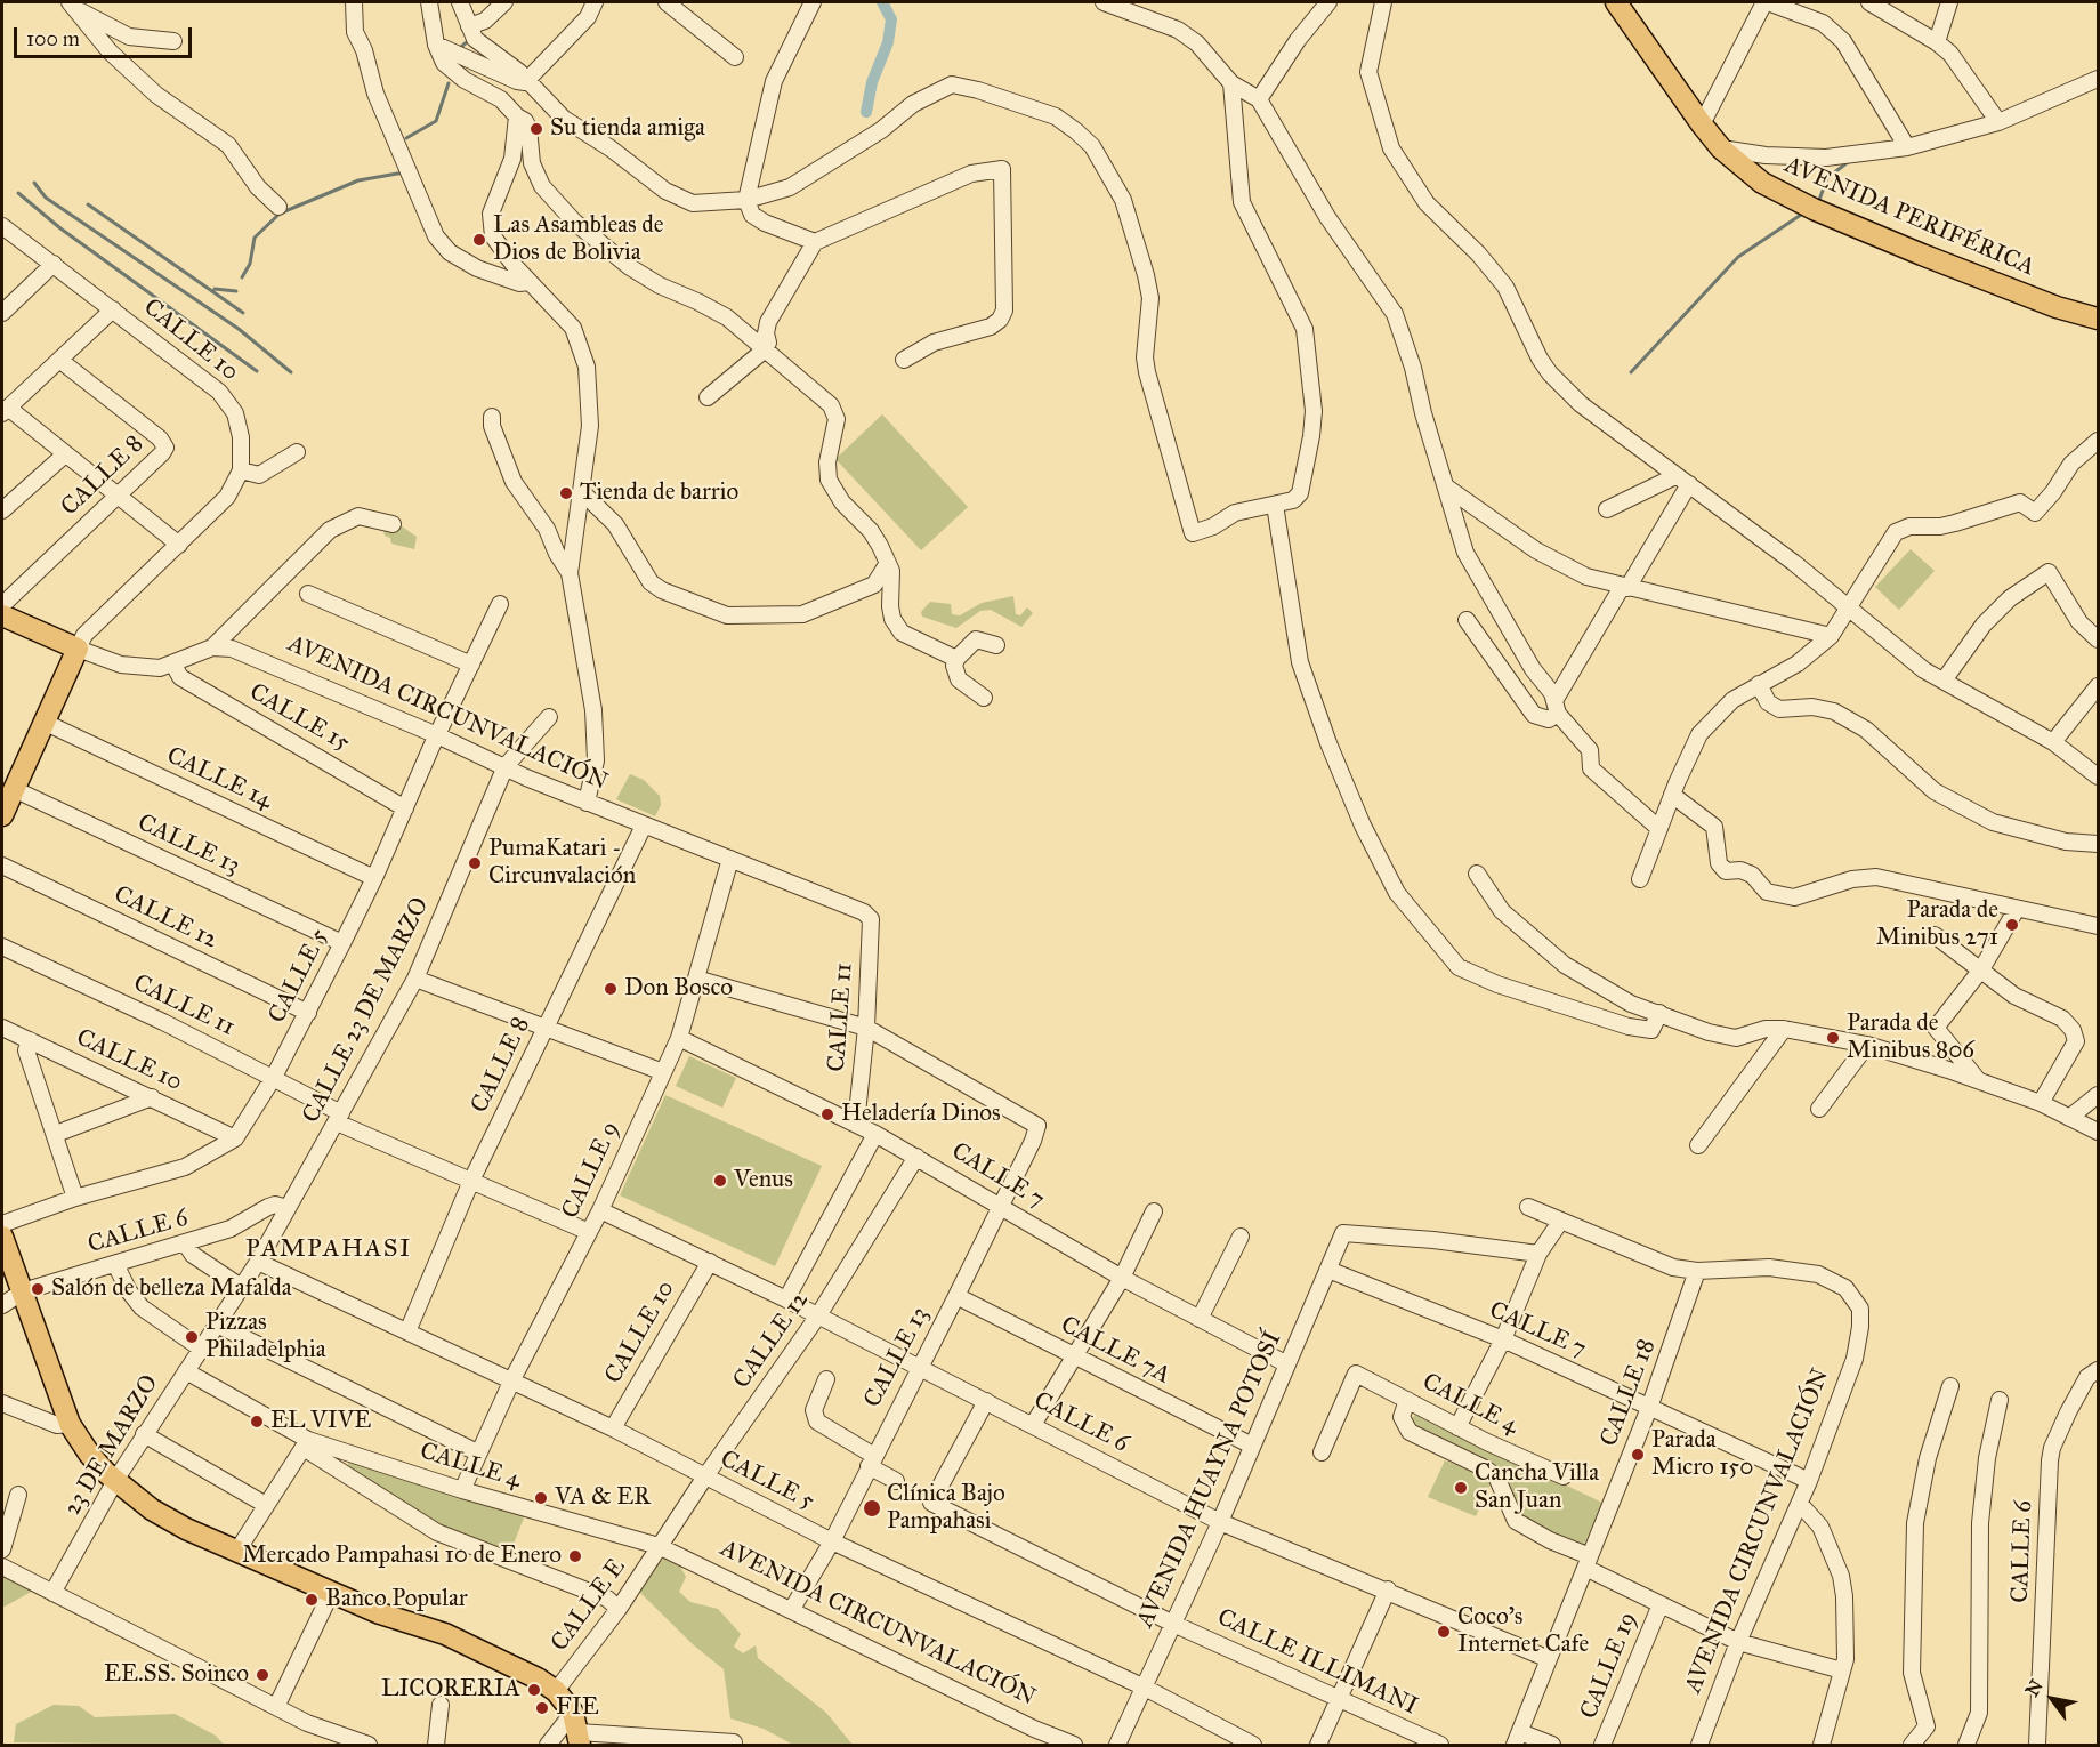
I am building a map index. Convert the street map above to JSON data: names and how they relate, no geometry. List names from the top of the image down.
{
  "streets": {
    "main road": ["AVENIDA PERIFÉRICA"],
    "street": [
      "CALLE 10",
      "CALLE 8",
      "AVENIDA CIRCUNVALACIÓN",
      "CALLE 15",
      "CALLE 14",
      "CALLE 13",
      "CALLE 12",
      "CALLE 5",
      "CALLE 11",
      "CALLE 23 DE MARZO",
      "CALLE 9",
      "CALLE 7",
      "CALLE 6",
      "CALLE 7A",
      "CALLE 18",
      "CALLE 4",
      "23 DE MARZO",
      "AVENIDA HUAYNA POTOSÍ",
      "CALLE E",
      "CALLE ILLIMANI",
      "CALLE 19"
    ]
  },
  "crossings": [
    ["CALLE 10", "CALLE 5"],
    ["CALLE 10", "CALLE 6"],
    ["CALLE 8", "AVENIDA CIRCUNVALACIÓN"],
    ["CALLE 8", "CALLE 5"],
    ["AVENIDA CIRCUNVALACIÓN", "CALLE 13"],
    ["AVENIDA CIRCUNVALACIÓN", "CALLE 12"],
    ["AVENIDA CIRCUNVALACIÓN", "CALLE 5"],
    ["AVENIDA CIRCUNVALACIÓN", "CALLE 11"],
    ["AVENIDA CIRCUNVALACIÓN", "CALLE 23 DE MARZO"],
    ["AVENIDA CIRCUNVALACIÓN", "CALLE 9"],
    ["AVENIDA CIRCUNVALACIÓN", "CALLE 18"],
    ["AVENIDA CIRCUNVALACIÓN", "CALLE 4"],
    ["AVENIDA CIRCUNVALACIÓN", "CALLE E"],
    ["CALLE 15", "CALLE 5"],
    ["CALLE 14", "CALLE 5"],
    ["CALLE 13", "CALLE 5"],
    ["CALLE 13", "CALLE 11"],
    ["CALLE 13", "CALLE 7"],
    ["CALLE 13", "CALLE 6"],
    ["CALLE 13", "CALLE 7A"],
    ["CALLE 12", "CALLE 5"],
    ["CALLE 12", "CALLE 7"],
    ["CALLE 12", "CALLE 6"],
    ["CALLE 12", "CALLE 4"],
    ["CALLE 12", "CALLE E"],
    ["CALLE 5", "CALLE 11"],
    ["CALLE 5", "CALLE 23 DE MARZO"],
    ["CALLE 5", "CALLE 9"],
    ["CALLE 5", "AVENIDA HUAYNA POTOSÍ"],
    ["CALLE 11", "CALLE 23 DE MARZO"],
    ["CALLE 11", "CALLE 7"],
    ["CALLE 23 DE MARZO", "CALLE 6"],
    ["CALLE 23 DE MARZO", "23 DE MARZO"],
    ["CALLE 9", "CALLE 7"],
    ["CALLE 9", "CALLE 6"],
    ["CALLE 9", "CALLE 4"],
    ["CALLE 7", "CALLE 18"],
    ["CALLE 7", "AVENIDA HUAYNA POTOSÍ"],
    ["CALLE 6", "CALLE 18"],
    ["CALLE 6", "AVENIDA HUAYNA POTOSÍ"],
    ["CALLE 6", "CALLE ILLIMANI"],
    ["CALLE 7A", "AVENIDA HUAYNA POTOSÍ"],
    ["CALLE 4", "23 DE MARZO"],
    ["CALLE 4", "CALLE E"],
    ["AVENIDA HUAYNA POTOSÍ", "CALLE ILLIMANI"]
  ],
  "districts": ["PAMPAHASI"],
  "places": [
    "Su tienda amiga",
    "Las Asambleas de Dios de Bolivia",
    "Tienda de barrio",
    "PumaKatari - Circunvalación",
    "Parada de Minibus 271",
    "Don Bosco",
    "Parada de Minibus 806",
    "Heladería Dinos",
    "Venus",
    "Salón de belleza Mafalda",
    "Pizzas Philadelphia",
    "EL VIVE",
    "Parada Micro 150",
    "Cancha Villa San Juan",
    "VA & ER",
    "Clínica Bajo Pampahasi",
    "Mercado Pampahasi 10 de Enero",
    "Banco Popular",
    "Coco's Internet Cafe",
    "EE.SS. Soinco",
    "LICORERIA",
    "FIE"
  ],
  "scale_bar": "100 m",
  "north": "top left"
}
